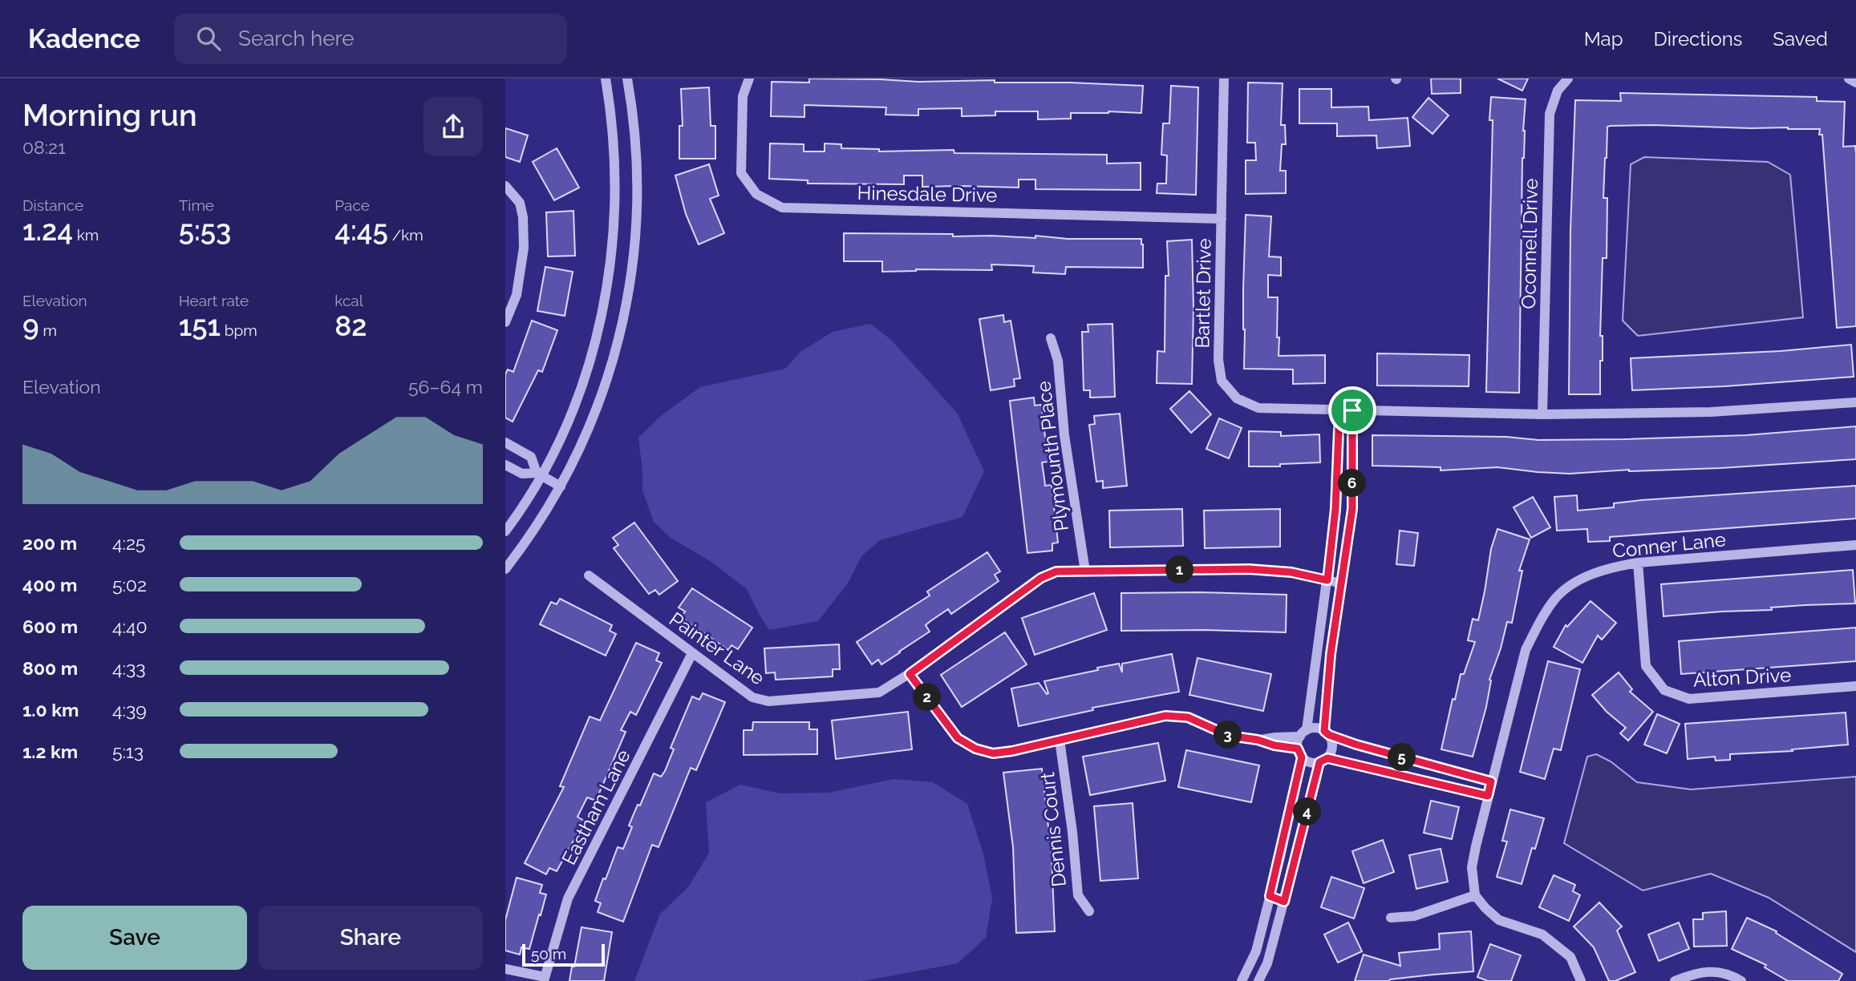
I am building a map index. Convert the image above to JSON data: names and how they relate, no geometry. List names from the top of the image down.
{
  "streets": {
    "street": [
      "Hinesdale Drive",
      "Oconnell Drive",
      "Bartlet Drive",
      "Plymounth Place",
      "Conner Lane",
      "Painter Lane",
      "Alton Drive",
      "Eastham Lane",
      "Dennis Court"
    ]
  },
  "crossings": [
    ["Hinesdale Drive", "Bartlet Drive"],
    ["Plymounth Place", "Painter Lane"],
    ["Conner Lane", "Alton Drive"],
    ["Painter Lane", "Eastham Lane"]
  ],
  "scale_bar": "50 m",
  "page": {
    "header": "Kadence",
    "search": "Search here",
    "nav": ["Map", "Directions", "Saved"],
    "heading": ["Morning run", "08:21"],
    "stats": [
      ["Distance", "1.24 km"],
      ["Time", "5:53"],
      ["Pace", "4:45 /km"],
      ["Elevation", "9 m"],
      ["Heart rate", "151 bpm"],
      ["kcal", "82"]
    ],
    "chart": ["Elevation", "56–64 m"],
    "pins": [
      "6",
      "1",
      "2",
      "3",
      "5",
      "4"
    ],
    "list": [
      {
        "name": "200 m",
        "note": "4:25"
      },
      {
        "name": "400 m",
        "note": "5:02"
      },
      {
        "name": "600 m",
        "note": "4:40"
      },
      {
        "name": "800 m",
        "note": "4:33"
      },
      {
        "name": "1.0 km",
        "note": "4:39"
      },
      {
        "name": "1.2 km",
        "note": "5:13"
      }
    ],
    "buttons": ["Save", "Share"],
    "scale": "50 m"
  }
}
